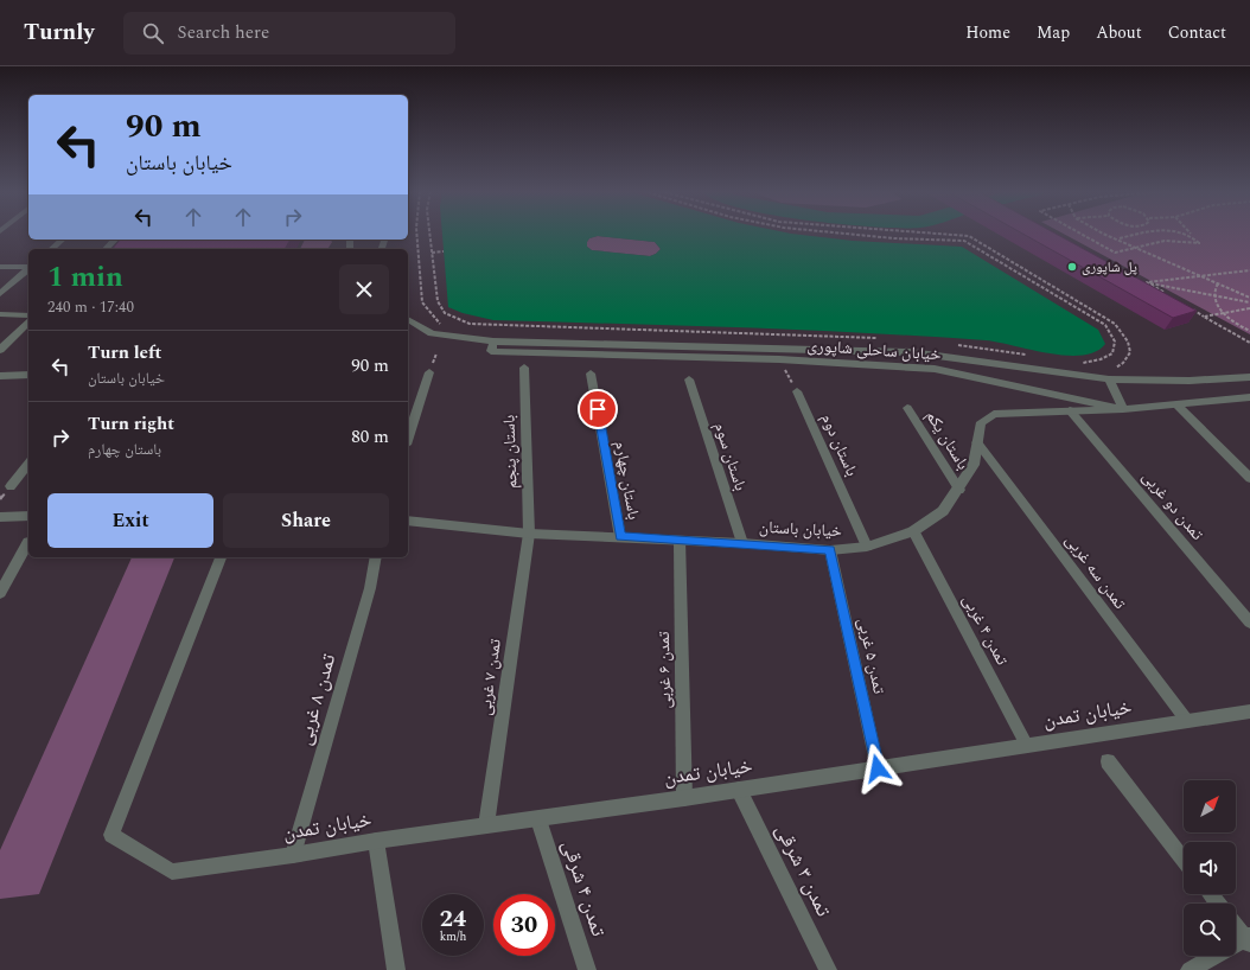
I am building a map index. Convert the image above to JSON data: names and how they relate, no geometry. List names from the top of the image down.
{
  "streets": {
    "street": [
      "خیابان ساحلی شاپوری",
      "باستان یکم",
      "باستان دوم",
      "باستان پنجم",
      "باستان سوم",
      "باستان چهارم",
      "تمدن دو غربی",
      "خیابان باستان",
      "تمدن سه غربی",
      "تمدن ۴ غربی",
      "تمدن ۵ غربی",
      "تمدن ۶ غربی",
      "تمدن ۷ غربی",
      "تمدن ۸ غربی",
      "خیابان تمدن",
      "تمدن ۳ شرقی",
      "تمدن ۴ شرقی"
    ]
  },
  "crossings": [
    ["خیابان ساحلی شاپوری", "خیابان باستان"],
    ["باستان یکم", "خیابان باستان"],
    ["باستان دوم", "خیابان باستان"],
    ["باستان پنجم", "خیابان باستان"],
    ["باستان پنجم", "تمدن ۷ غربی"],
    ["باستان سوم", "خیابان باستان"],
    ["باستان چهارم", "خیابان باستان"],
    ["تمدن دو غربی", "خیابان باستان"],
    ["خیابان باستان", "تمدن سه غربی"],
    ["خیابان باستان", "تمدن ۴ غربی"],
    ["خیابان باستان", "تمدن ۵ غربی"],
    ["خیابان باستان", "تمدن ۶ غربی"],
    ["خیابان باستان", "تمدن ۷ غربی"],
    ["تمدن سه غربی", "خیابان تمدن"],
    ["تمدن ۴ غربی", "خیابان تمدن"],
    ["تمدن ۵ غربی", "خیابان تمدن"],
    ["تمدن ۶ غربی", "خیابان تمدن"],
    ["تمدن ۷ غربی", "خیابان تمدن"],
    ["تمدن ۸ غربی", "خیابان تمدن"],
    ["خیابان تمدن", "تمدن ۳ شرقی"],
    ["خیابان تمدن", "تمدن ۴ شرقی"]
  ],
  "places": ["پل شاپوری"],
  "north": "top right",
  "page": {
    "header": "Turnly",
    "search": "Search here",
    "nav": [
      "Home",
      "Map",
      "About",
      "Contact"
    ],
    "turn": ["90 m", "خیابان باستان"],
    "heading": ["1 min", "240 m · 17:40"],
    "list": [
      {
        "name": "Turn left",
        "note": "خیابان باستان",
        "value": "90 m"
      },
      {
        "name": "Turn right",
        "note": "باستان چهارم",
        "value": "80 m"
      }
    ],
    "buttons": ["Exit", "Share"],
    "speed": "24 km/h",
    "limit": "30"
  }
}
